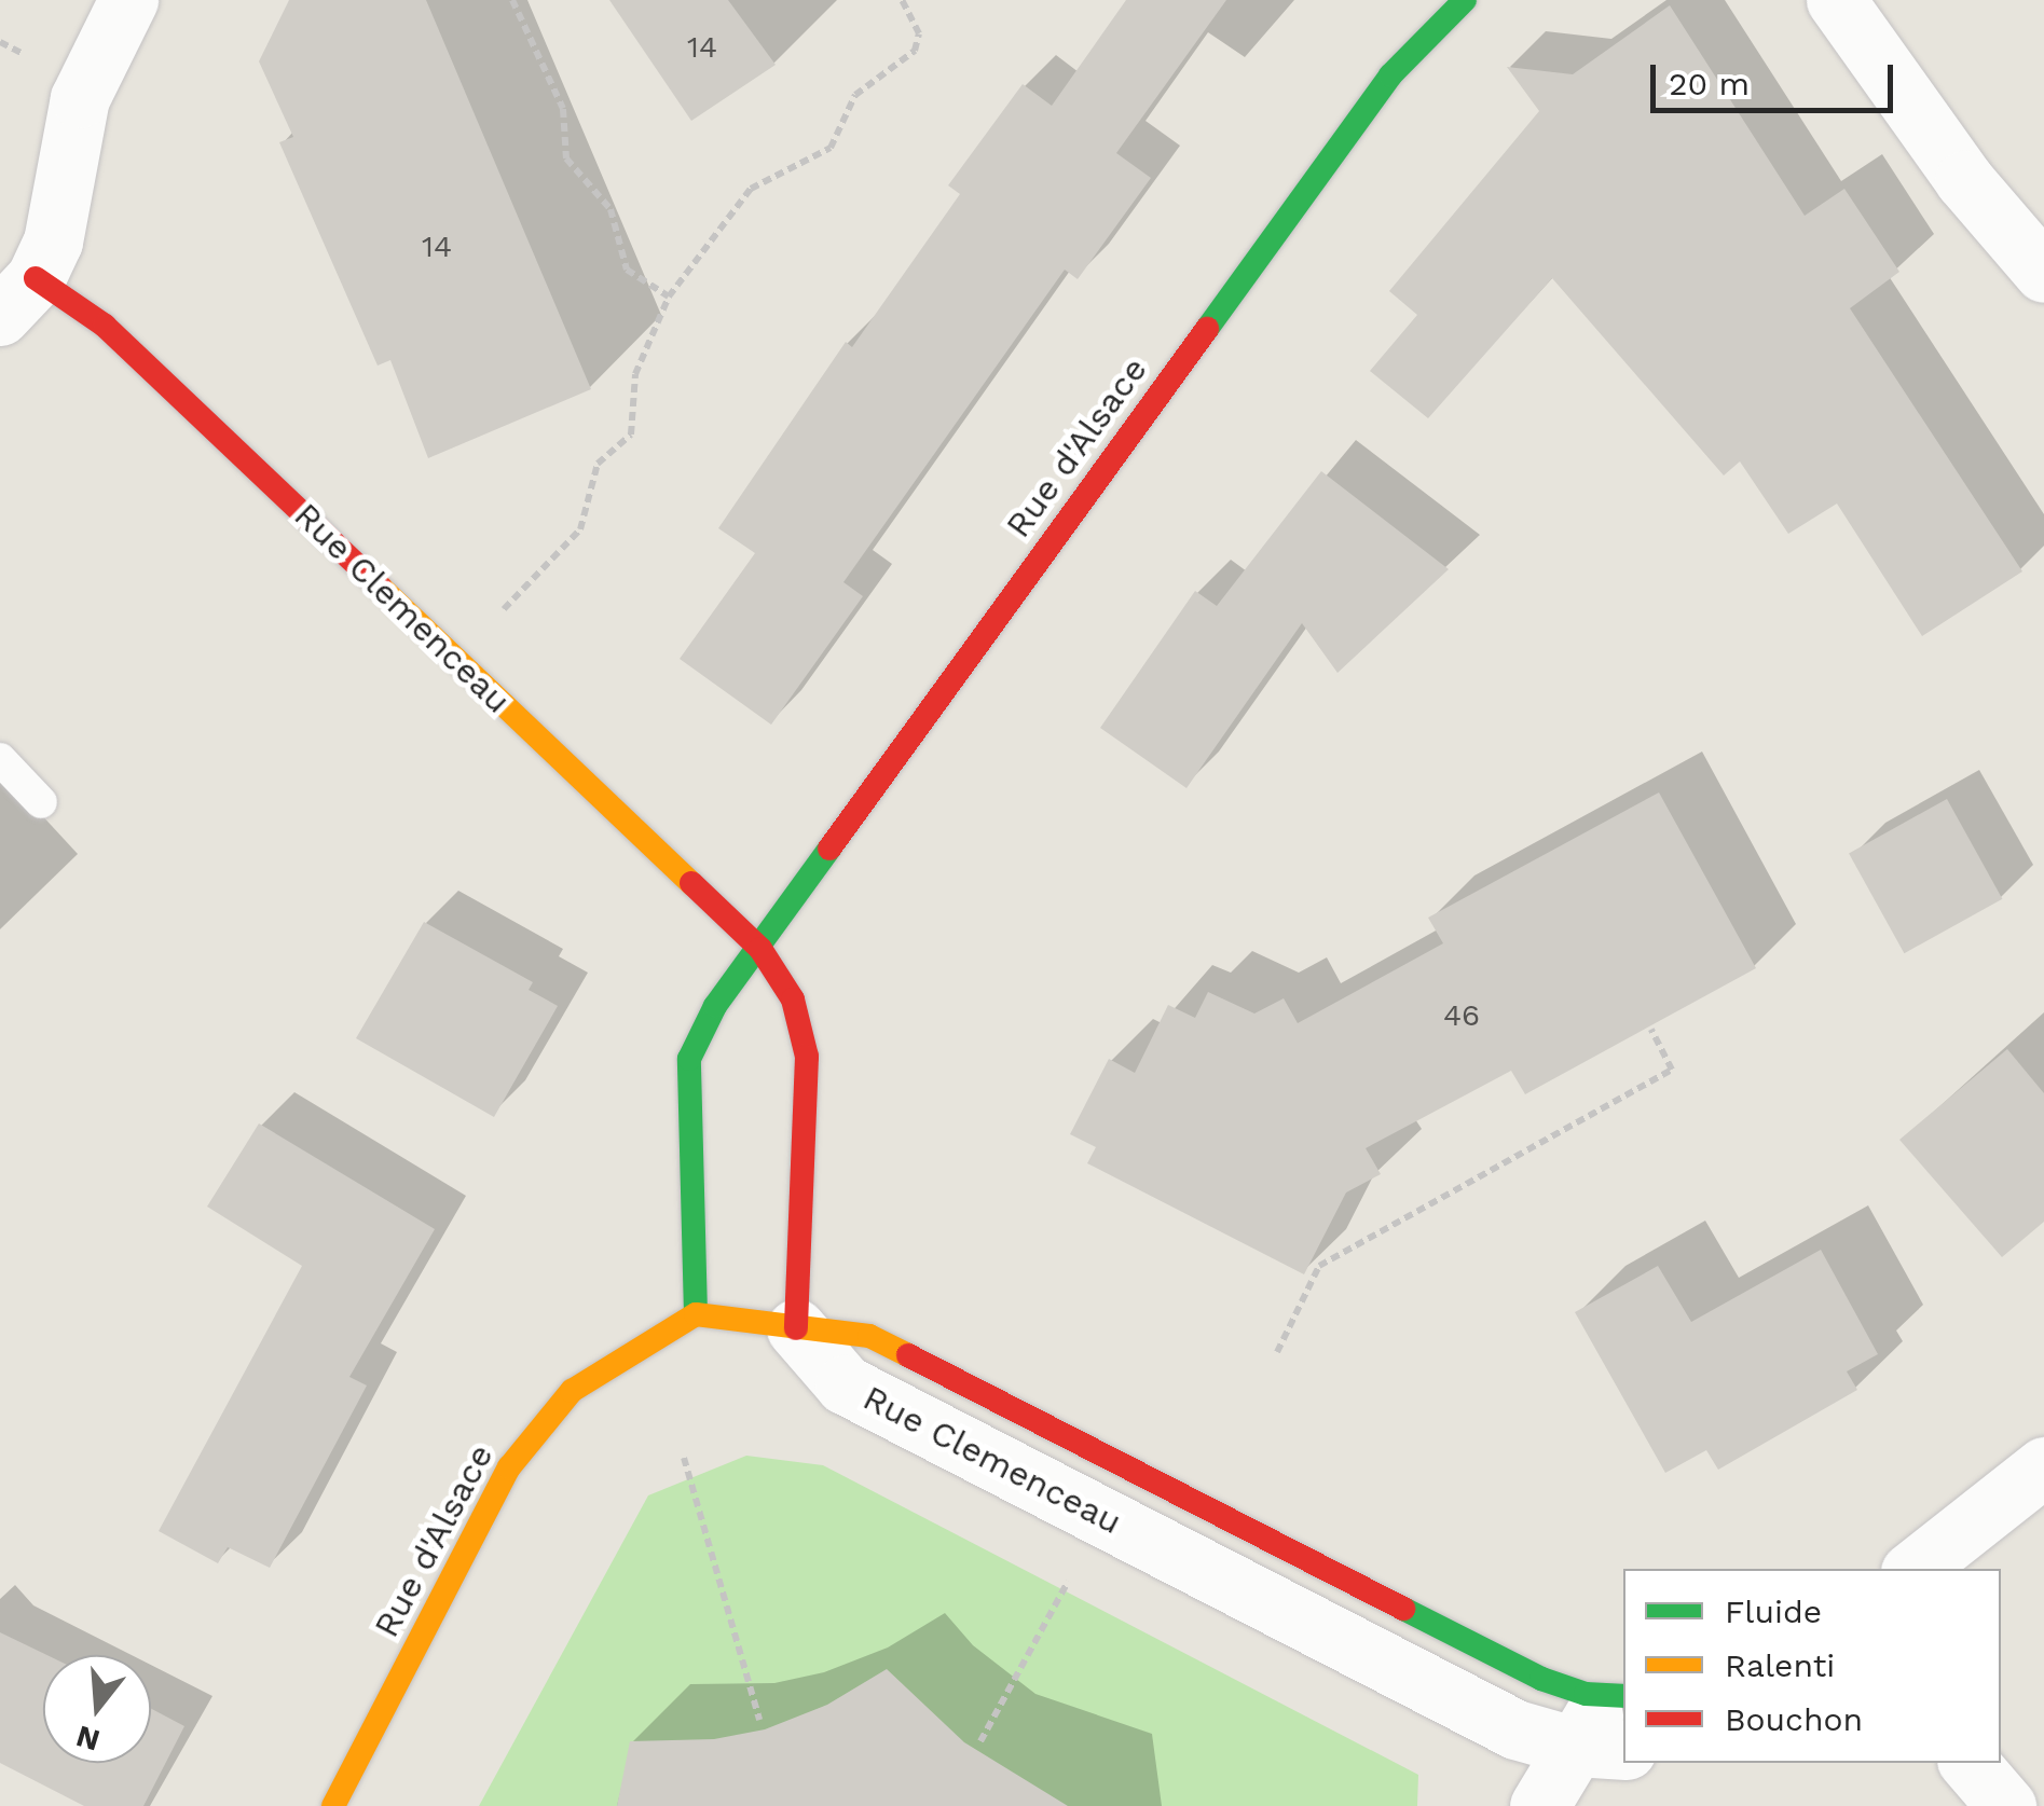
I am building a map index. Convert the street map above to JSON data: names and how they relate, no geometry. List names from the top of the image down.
{
  "streets": {
    "street": ["Rue d'Alsace", "Rue Clemenceau"]
  },
  "crossings": [
    ["Rue d'Alsace", "Rue Clemenceau"]
  ],
  "house_numbers": ["14", "14", "46"],
  "legend": ["Fluide", "Ralenti", "Bouchon"],
  "scale_bar": "20 m",
  "north": "bottom"
}
